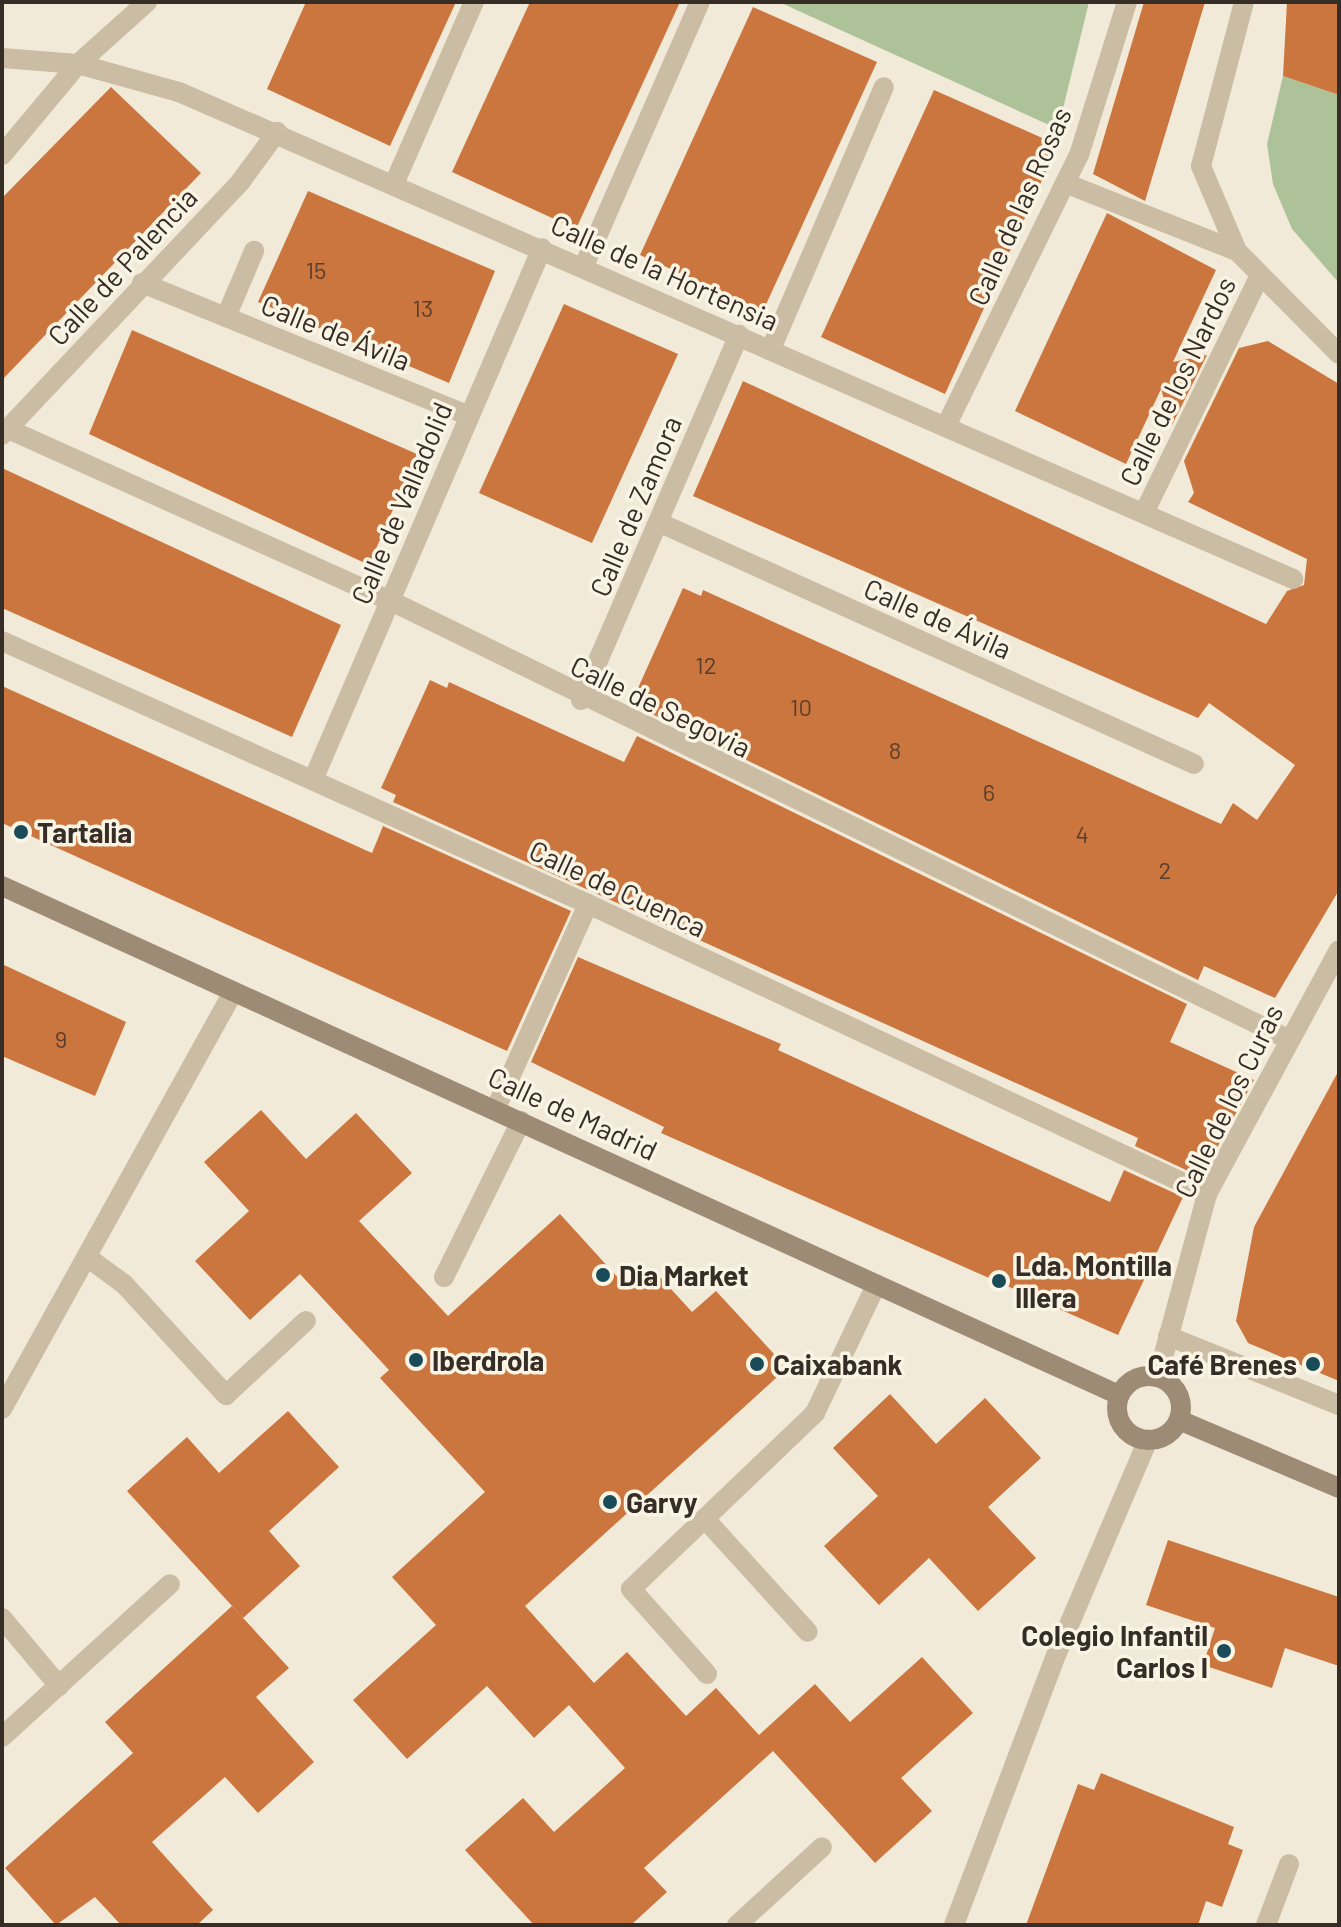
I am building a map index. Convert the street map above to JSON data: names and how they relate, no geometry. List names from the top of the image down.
{
  "streets": {
    "street": [
      "Calle de las Rosas",
      "Calle de Palencia",
      "Calle de la Hortensia",
      "Calle de Ávila",
      "Calle de los Nardos",
      "Calle de Valladolid",
      "Calle de Zamora",
      "Calle de Segovia",
      "Calle de Cuenca",
      "Calle de los Curas",
      "Calle de Madrid"
    ]
  },
  "crossings": [
    ["Calle de las Rosas", "Calle de la Hortensia"],
    ["Calle de Palencia", "Calle de la Hortensia"],
    ["Calle de Palencia", "Calle de Ávila"],
    ["Calle de Palencia", "Calle de Segovia"],
    ["Calle de la Hortensia", "Calle de los Nardos"],
    ["Calle de la Hortensia", "Calle de Valladolid"],
    ["Calle de la Hortensia", "Calle de Zamora"],
    ["Calle de Ávila", "Calle de Valladolid"],
    ["Calle de Ávila", "Calle de Zamora"],
    ["Calle de Valladolid", "Calle de Segovia"],
    ["Calle de Valladolid", "Calle de Cuenca"],
    ["Calle de Zamora", "Calle de Segovia"],
    ["Calle de Segovia", "Calle de los Curas"],
    ["Calle de Cuenca", "Calle de los Curas"],
    ["Calle de los Curas", "Calle de Madrid"]
  ],
  "places": [
    "Tartalia",
    "Dia Market",
    "Lda. Montilla Illera",
    "Iberdrola",
    "Caixabank",
    "Café Brenes",
    "Garvy",
    "Colegio Infantil Carlos I"
  ],
  "house_numbers": [
    "15",
    "13",
    "12",
    "10",
    "8",
    "6",
    "4",
    "2",
    "9"
  ]
}
